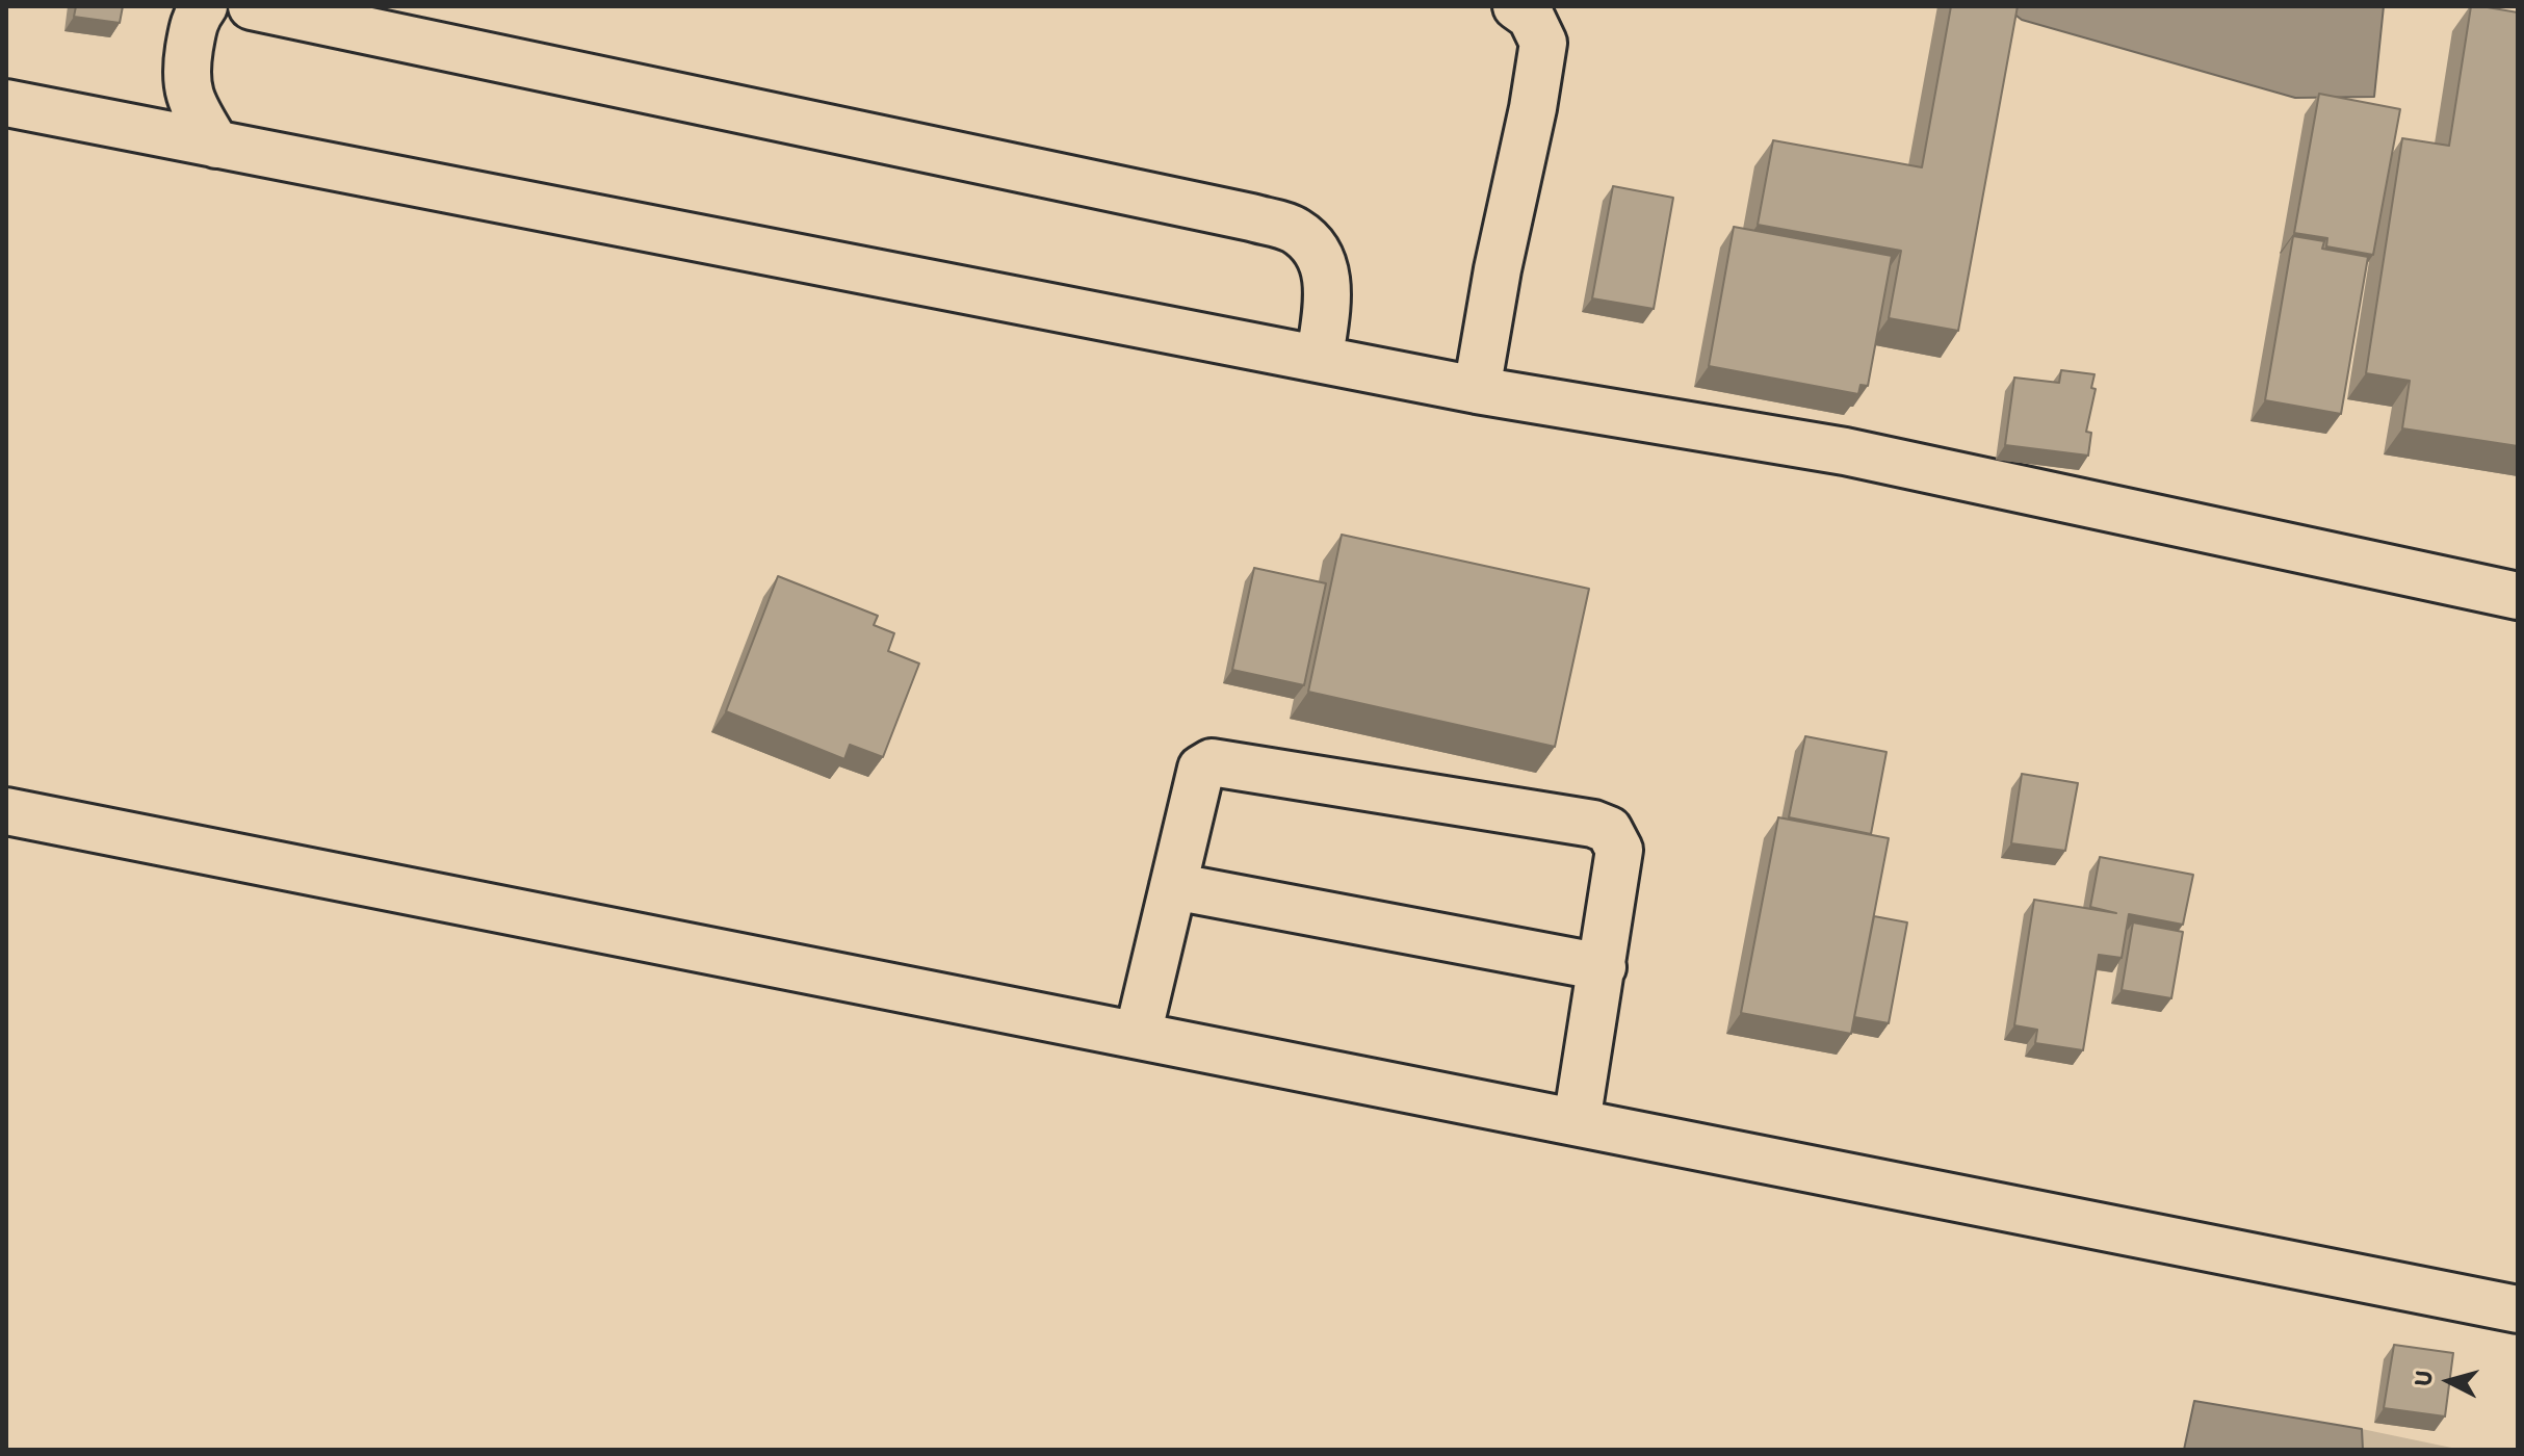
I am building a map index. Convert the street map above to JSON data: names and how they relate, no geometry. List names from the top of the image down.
{
  "north": "left"
}
